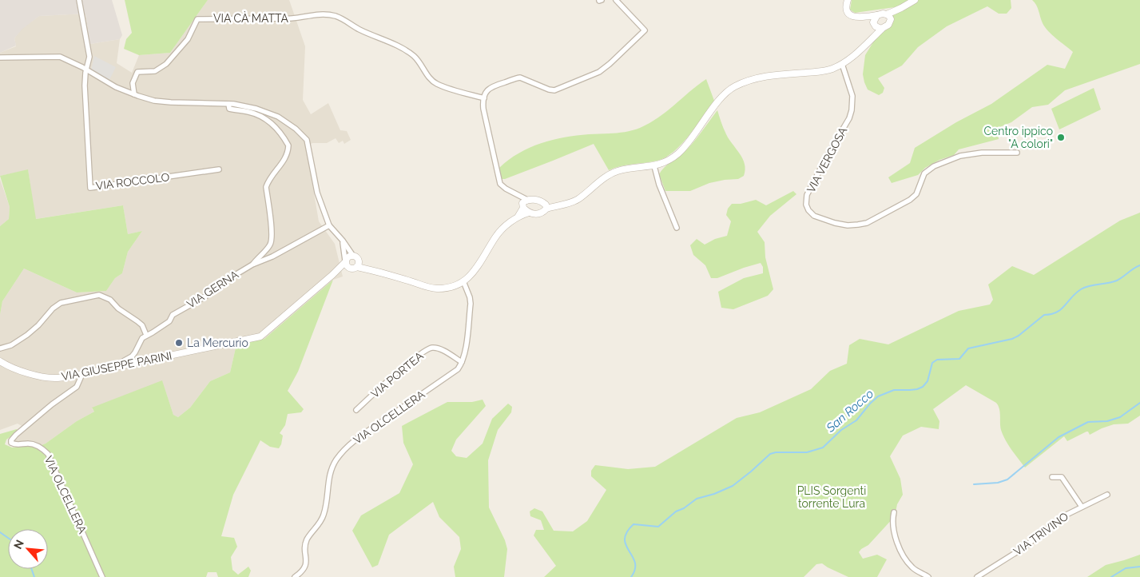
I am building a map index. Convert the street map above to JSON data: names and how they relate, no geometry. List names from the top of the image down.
{
  "streets": {
    "street": [
      "VIA CÀ MATTA",
      "VIA VERGOSA",
      "VIA ROCCOLO",
      "VIA GERNA",
      "VIA GIUSEPPE PARINI",
      "VIA PORTEA",
      "VIA OLCELLERA",
      "VIA TRIVINO"
    ]
  },
  "crossings": [
    ["VIA GIUSEPPE PARINI", "VIA OLCELLERA"],
    ["VIA PORTEA", "VIA OLCELLERA"]
  ],
  "water": ["San Rocco"],
  "parks": ["PLIS Sorgenti torrente Lura"],
  "places": ["Centro ippico \"A colori\"", "La Mercurio"],
  "north": "top left"
}
